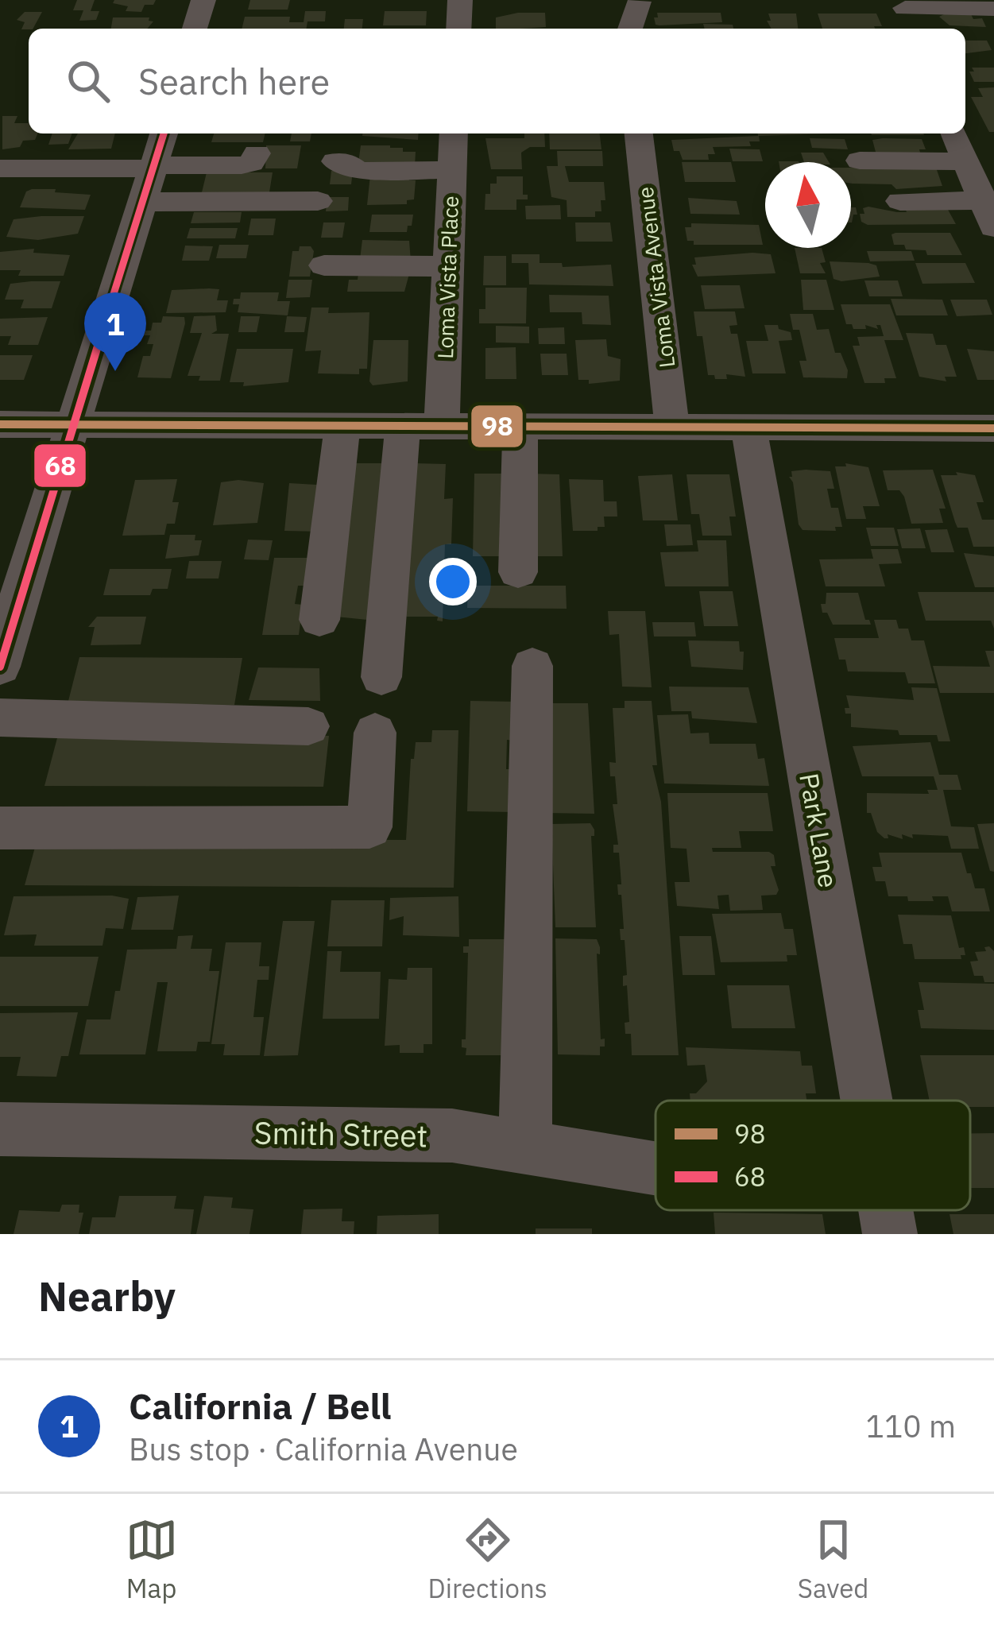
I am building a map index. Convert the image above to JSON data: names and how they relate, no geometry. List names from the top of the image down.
{
  "streets": {
    "street": [
      "Loma Vista Place",
      "Loma Vista Avenue",
      "Park Lane",
      "Smith Street"
    ]
  },
  "lines": ["transit line 68", "transit line 98"],
  "legend": ["98", "68"],
  "north": "top",
  "page": {
    "search": "Search here",
    "pins": "1",
    "heading": "Nearby",
    "list": [
      {
        "mark": "1",
        "name": "California / Bell",
        "note": "Bus stop · California Avenue",
        "value": "110 m"
      }
    ],
    "nav": ["Map", "Directions", "Saved"]
  }
}
